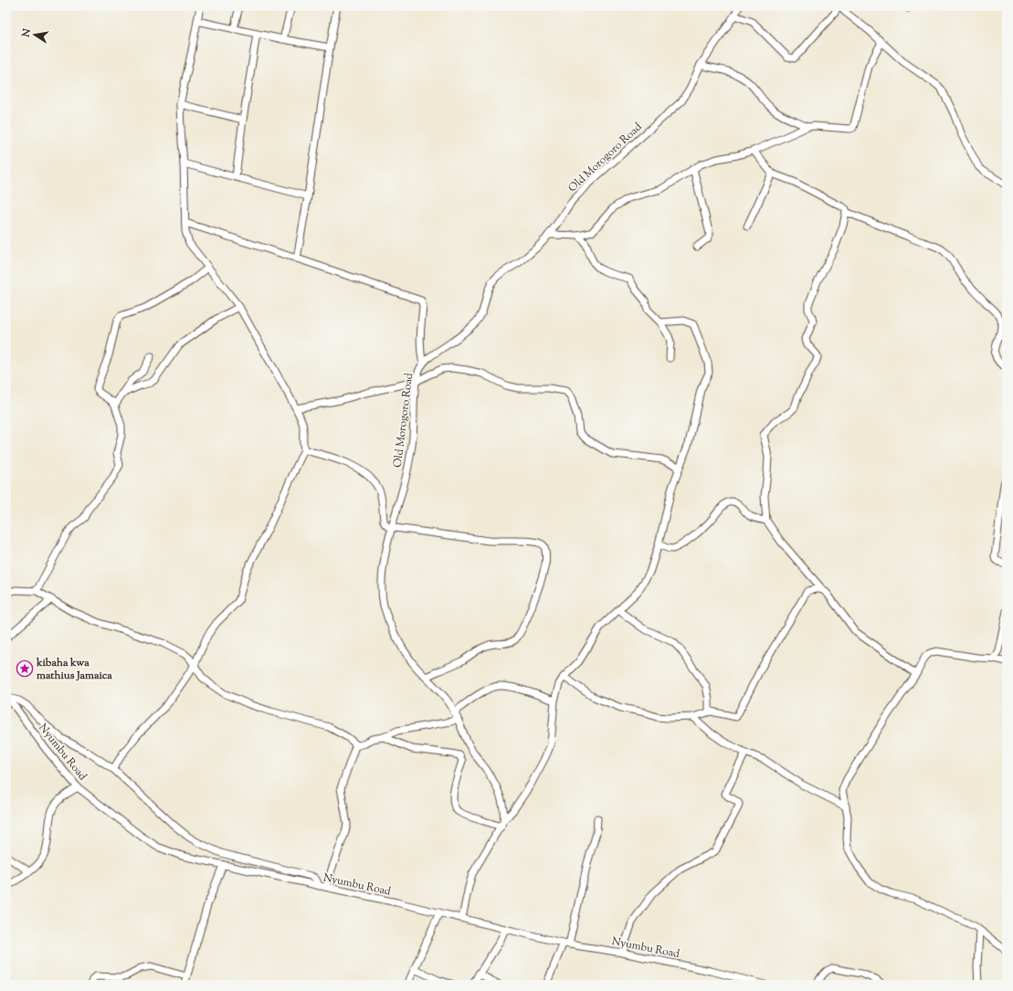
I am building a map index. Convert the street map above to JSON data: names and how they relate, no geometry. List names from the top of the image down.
{
  "streets": {
    "street": ["Old Morogoro Road", "Nyumbu Road"]
  },
  "places": {
    "place": ["kibaha kwa mathius Jamaica"]
  },
  "north": "left"
}
